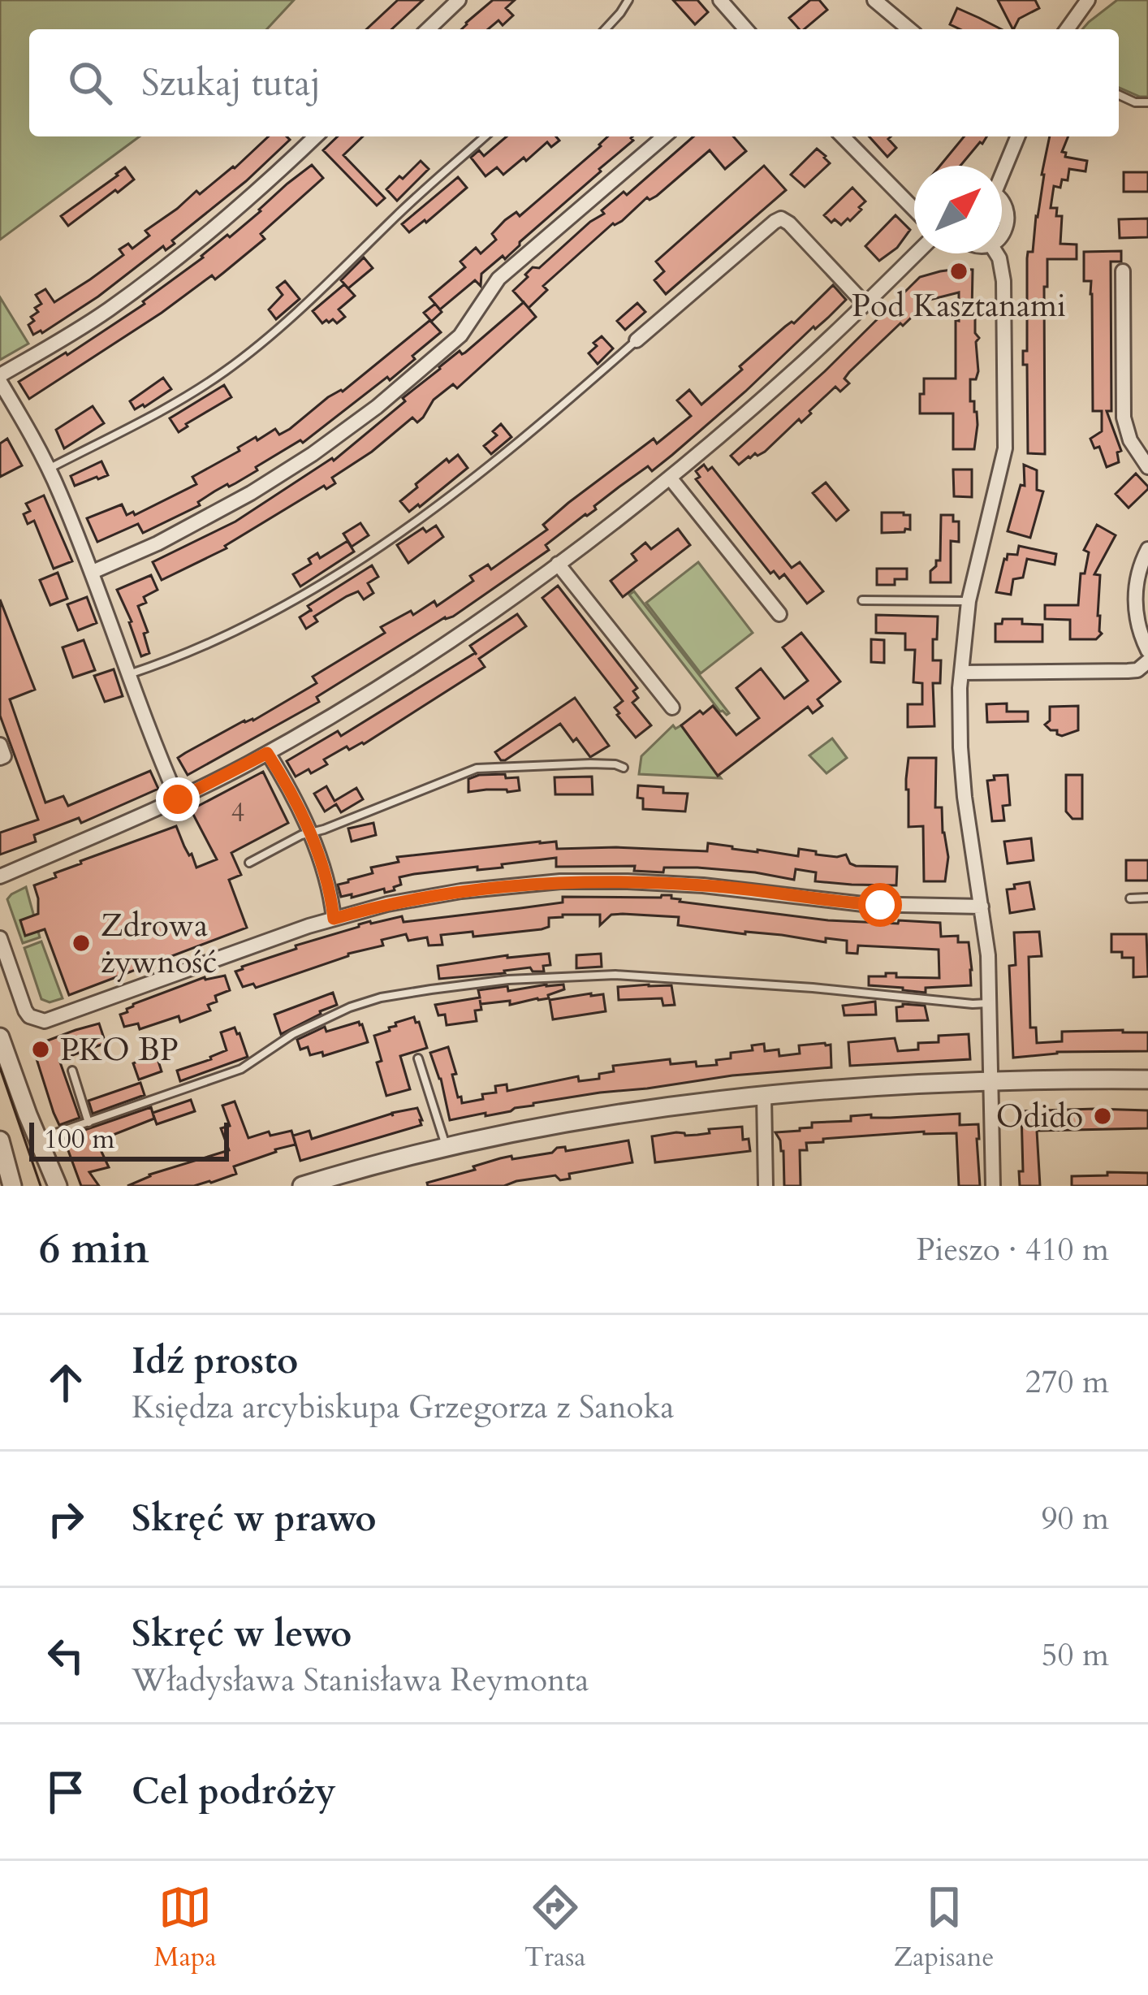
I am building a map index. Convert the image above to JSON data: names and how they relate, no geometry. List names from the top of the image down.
{
  "places": [
    "Pod Kasztanami",
    "Zdrowa żywność",
    "PKO BP",
    "Odido"
  ],
  "house_numbers": ["4"],
  "scale_bar": "100 m",
  "north": "top right",
  "page": {
    "search": "Szukaj tutaj",
    "scale": "100 m",
    "heading": ["6 min", "Pieszo · 410 m"],
    "list": [
      ["Idź prosto", "Księdza arcybiskupa Grzegorza z Sanoka", "270 m"],
      ["Skręć w prawo", "90 m"],
      ["Skręć w lewo", "Władysława Stanisława Reymonta", "50 m"],
      "Cel podróży"
    ],
    "nav": ["Mapa", "Trasa", "Zapisane"]
  }
}
